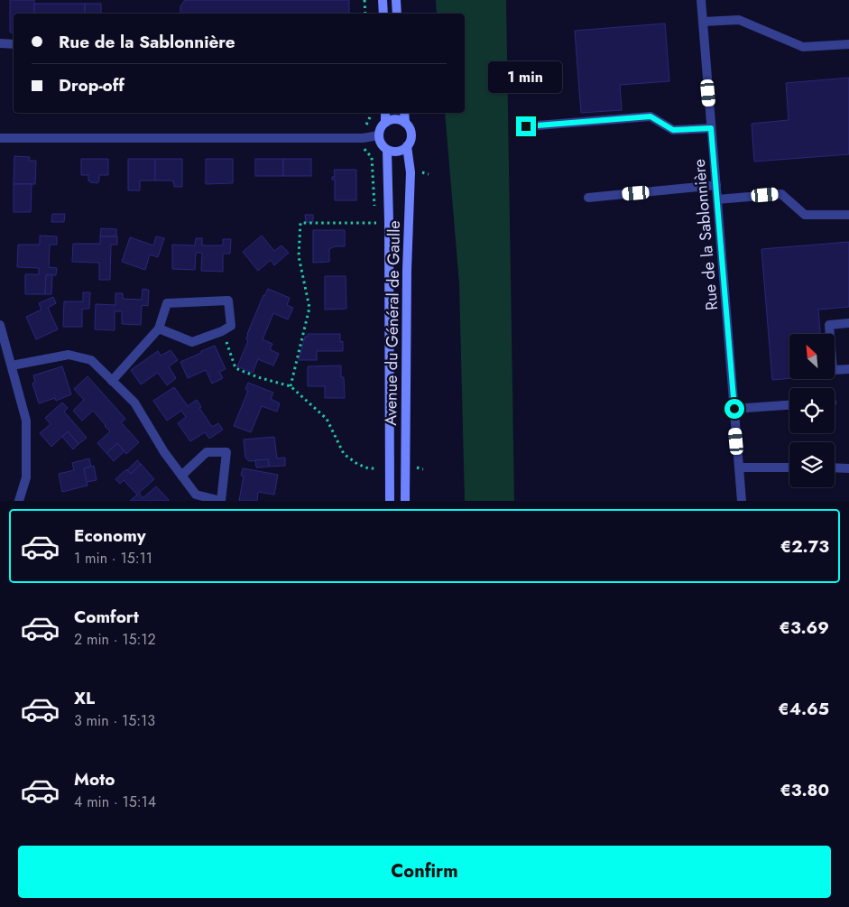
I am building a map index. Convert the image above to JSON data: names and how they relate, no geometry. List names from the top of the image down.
{
  "streets": {
    "main road": ["Avenue du Général de Gaulle"],
    "street": ["Rue de la Sablonnière"]
  },
  "north": "top left",
  "page": {
    "banner": ["Rue de la Sablonnière", "Drop-off"],
    "bubble": "1 min",
    "list": [
      {
        "name": "Economy",
        "note": "1 min · 15:11",
        "value": "€2.73"
      },
      {
        "name": "Comfort",
        "note": "2 min · 15:12",
        "value": "€3.69"
      },
      {
        "name": "XL",
        "note": "3 min · 15:13",
        "value": "€4.65"
      },
      {
        "name": "Moto",
        "note": "4 min · 15:14",
        "value": "€3.80"
      }
    ],
    "buttons": "Confirm"
  }
}
